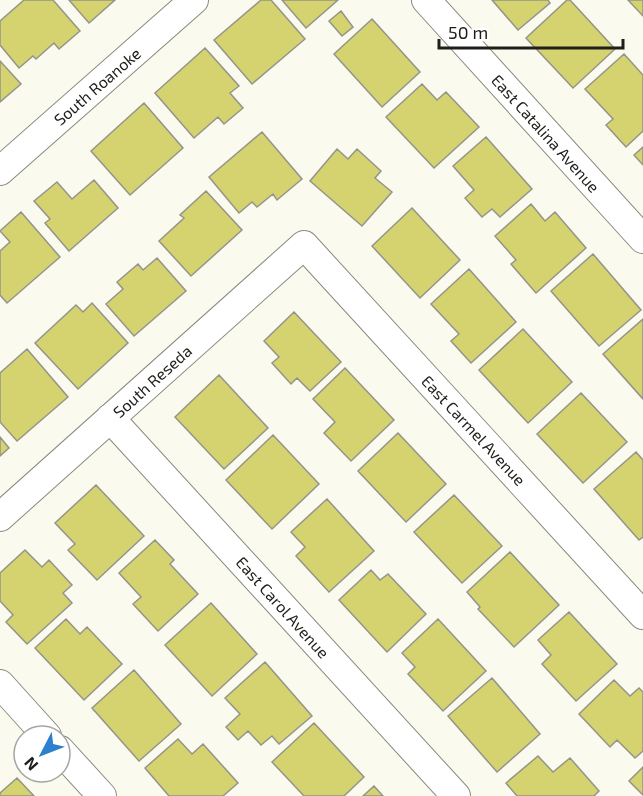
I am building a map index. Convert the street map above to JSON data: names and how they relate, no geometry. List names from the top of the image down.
{
  "streets": {
    "street": [
      "South Roanoke",
      "East Catalina Avenue",
      "South Reseda",
      "East Carmel Avenue",
      "East Carol Avenue"
    ]
  },
  "crossings": [
    ["South Reseda", "East Carmel Avenue"],
    ["South Reseda", "East Carol Avenue"]
  ],
  "scale_bar": "50 m",
  "north": "bottom left"
}
